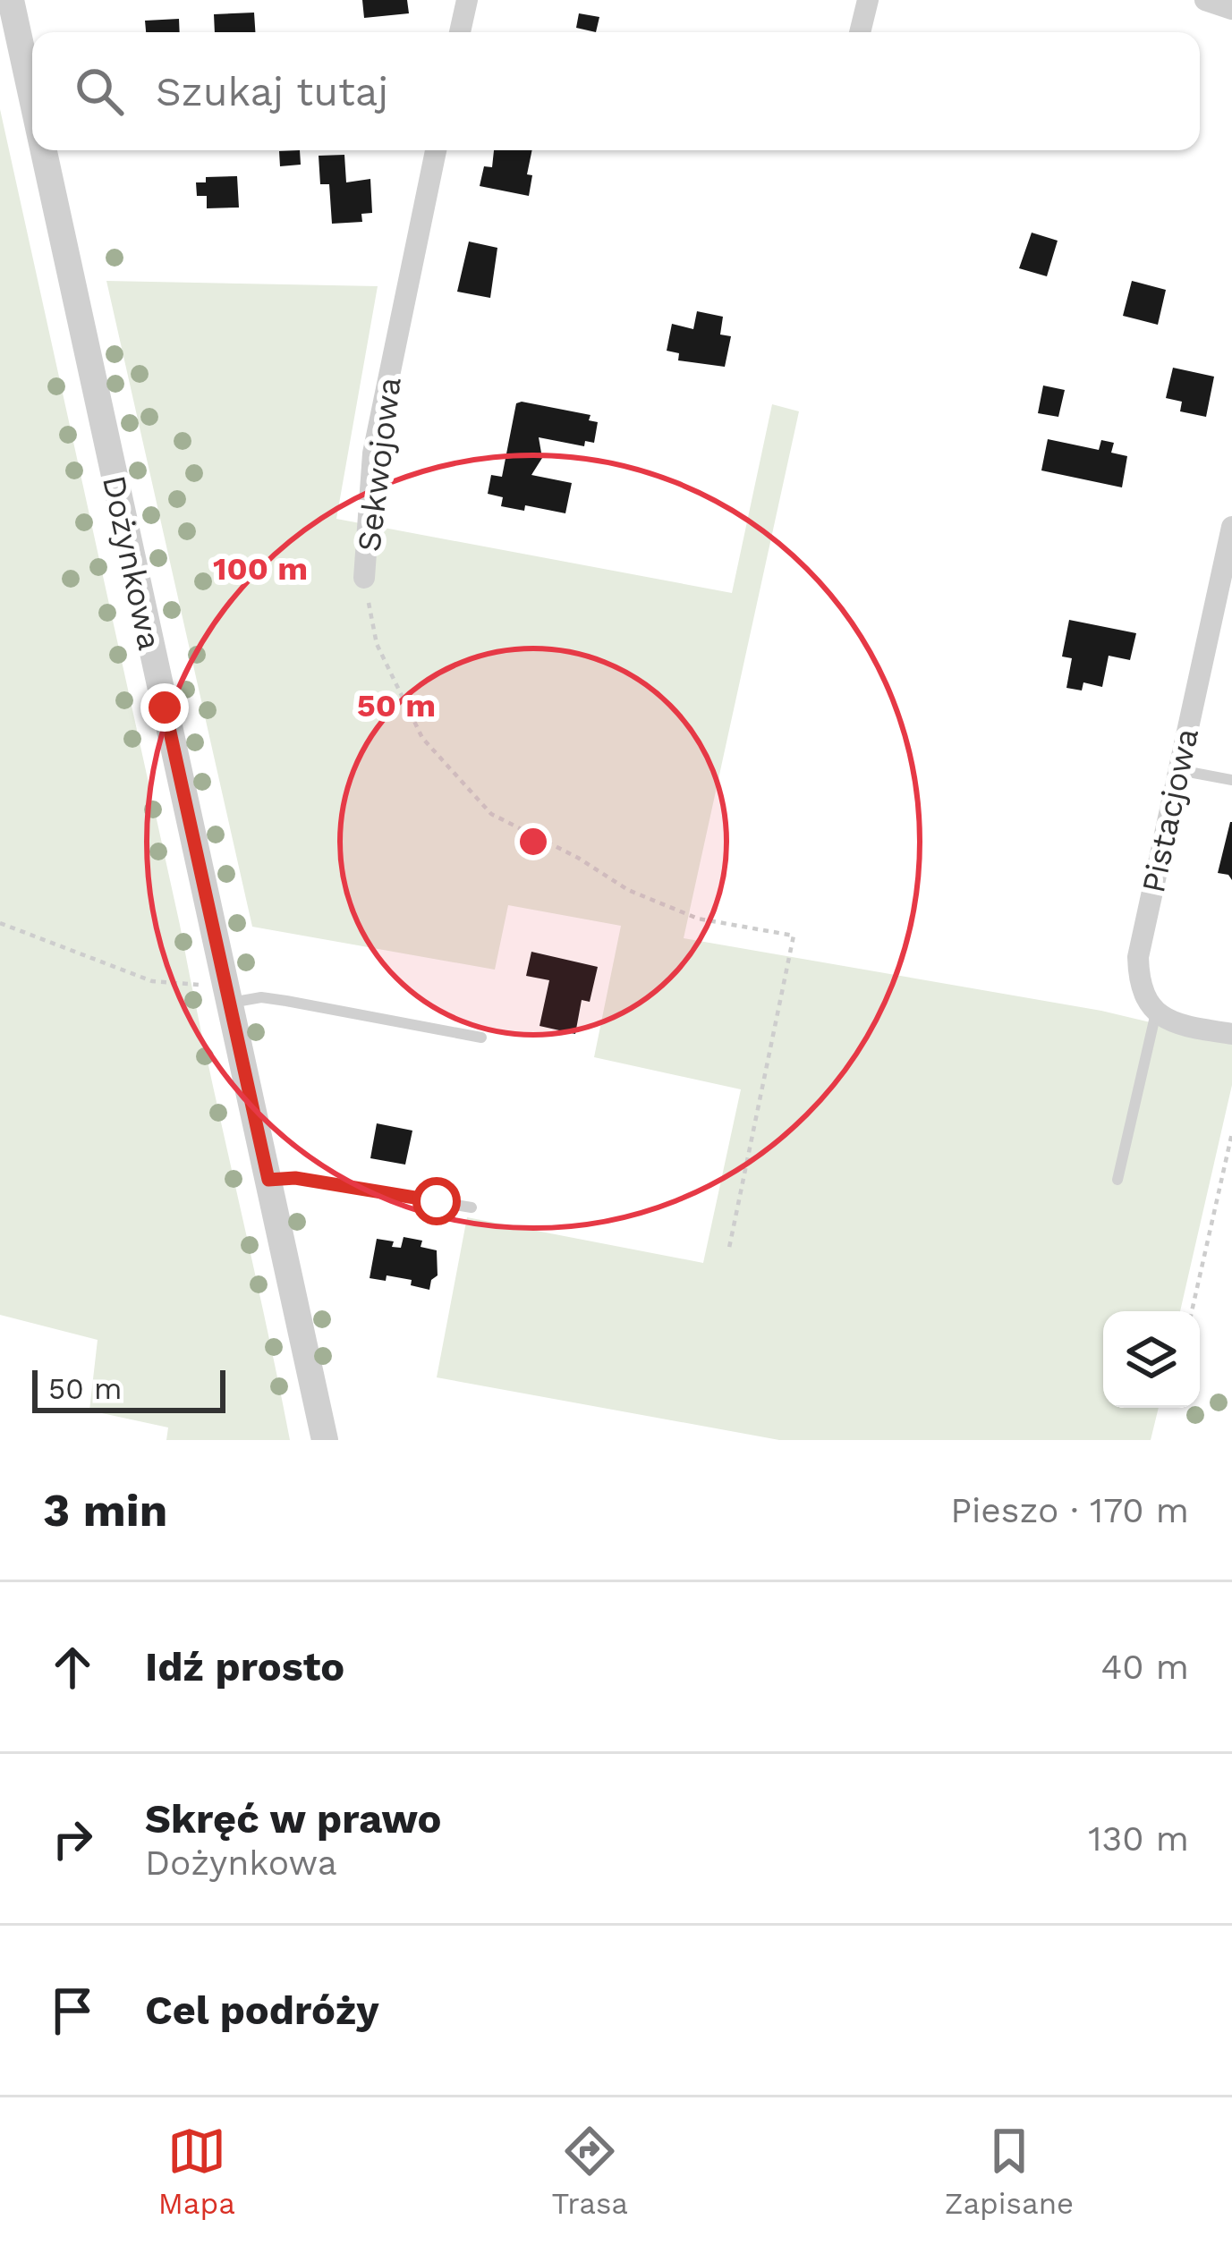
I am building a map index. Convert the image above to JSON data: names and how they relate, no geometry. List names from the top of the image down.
{
  "streets": {
    "street": ["Sekwojowa", "Dożynkowa", "Pistacjowa"]
  },
  "scale_bar": "50 m",
  "page": {
    "search": "Szukaj tutaj",
    "scale": "50 m",
    "heading": ["3 min", "Pieszo · 170 m"],
    "list": [
      ["Idź prosto", "40 m"],
      ["Skręć w prawo", "Dożynkowa", "130 m"],
      "Cel podróży"
    ],
    "nav": ["Mapa", "Trasa", "Zapisane"]
  },
  "rings": ["100 m", "50 m"]
}
